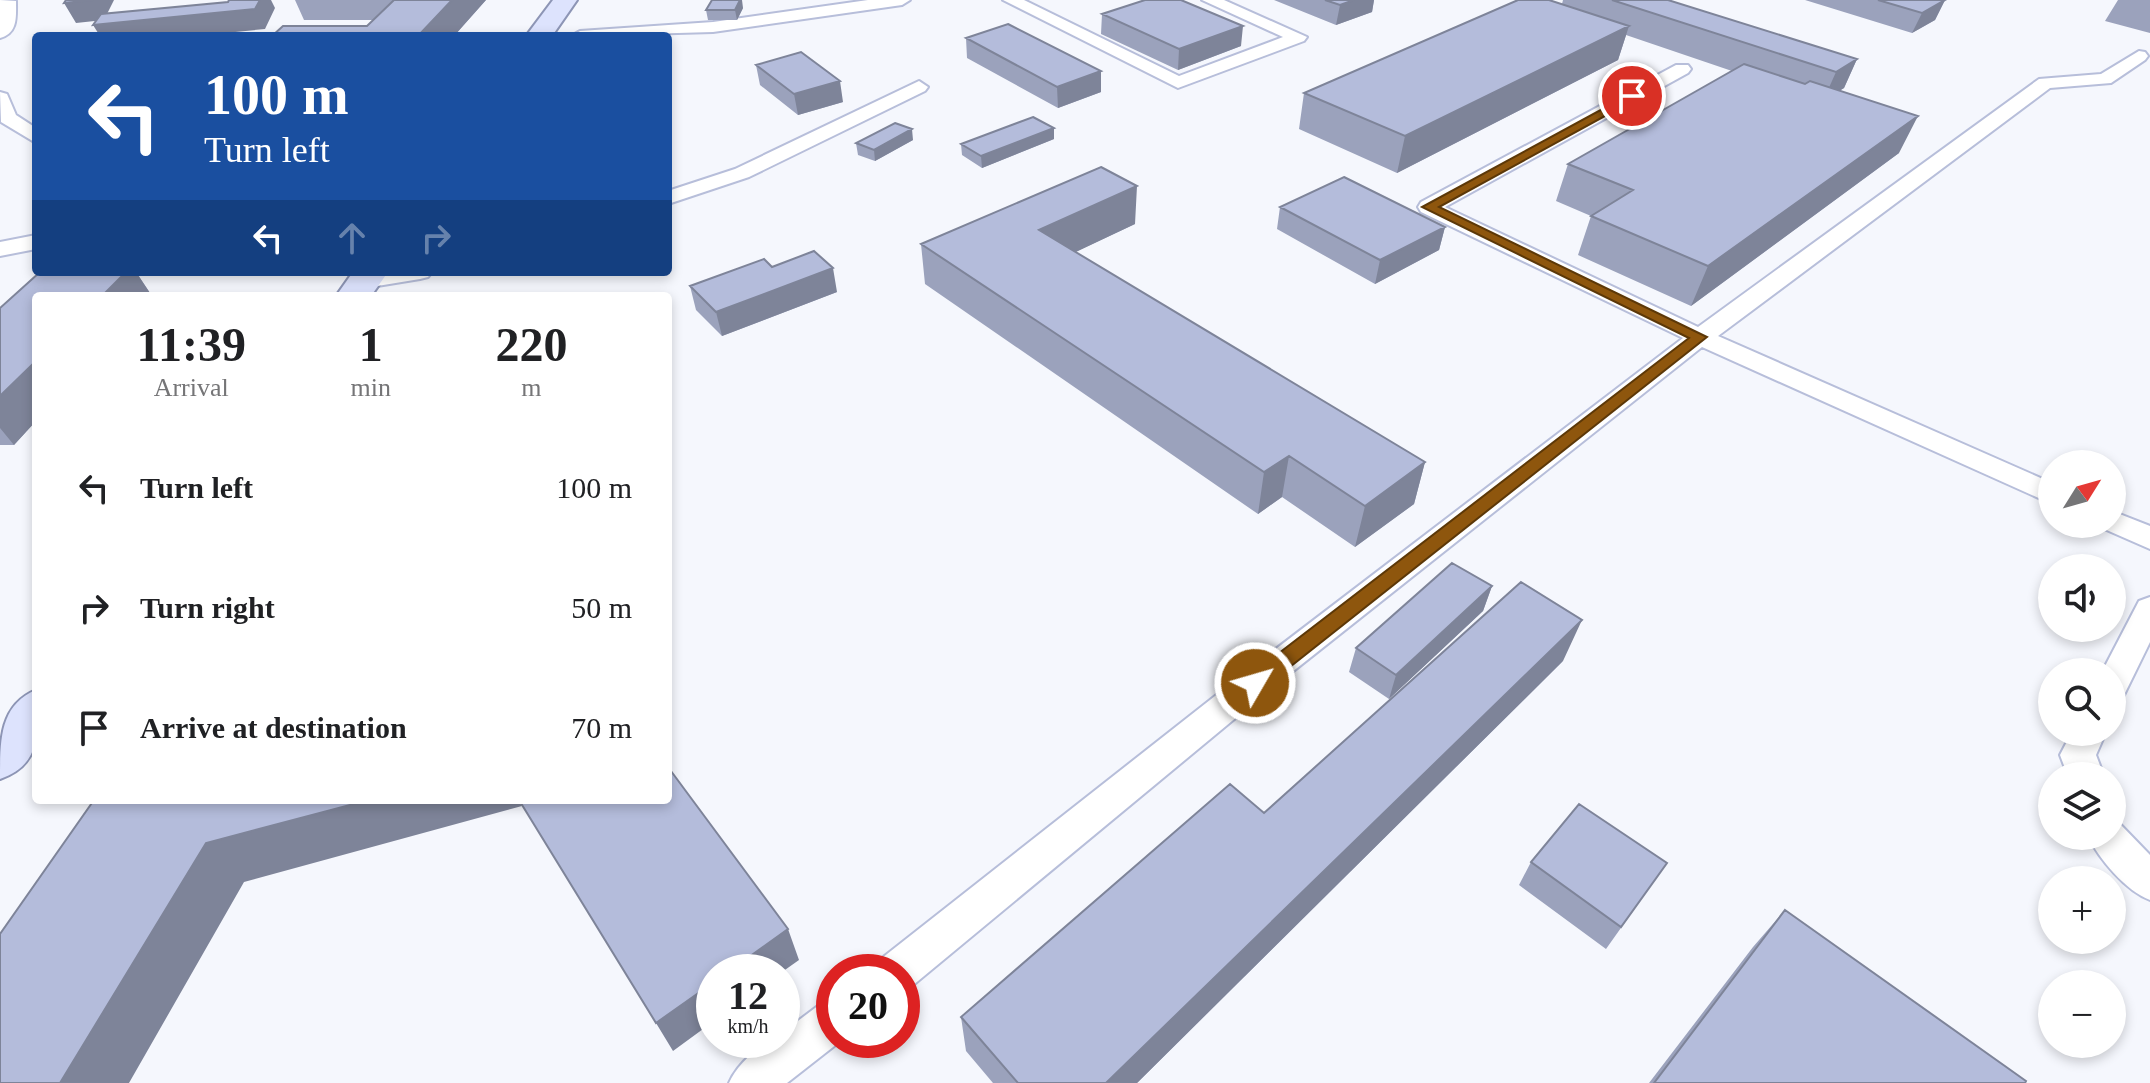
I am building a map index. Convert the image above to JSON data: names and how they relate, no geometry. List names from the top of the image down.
{
  "north": "top right",
  "page": {
    "turn": ["100 m", "Turn left"],
    "eta": [
      "11:39",
      "Arrival",
      "1",
      "min",
      "220",
      "m"
    ],
    "list": [
      {
        "name": "Turn left",
        "value": "100 m"
      },
      {
        "name": "Turn right",
        "value": "50 m"
      },
      {
        "name": "Arrive at destination",
        "value": "70 m"
      }
    ],
    "map_buttons": ["+", "−"],
    "speed": "12 km/h",
    "limit": "20"
  }
}
